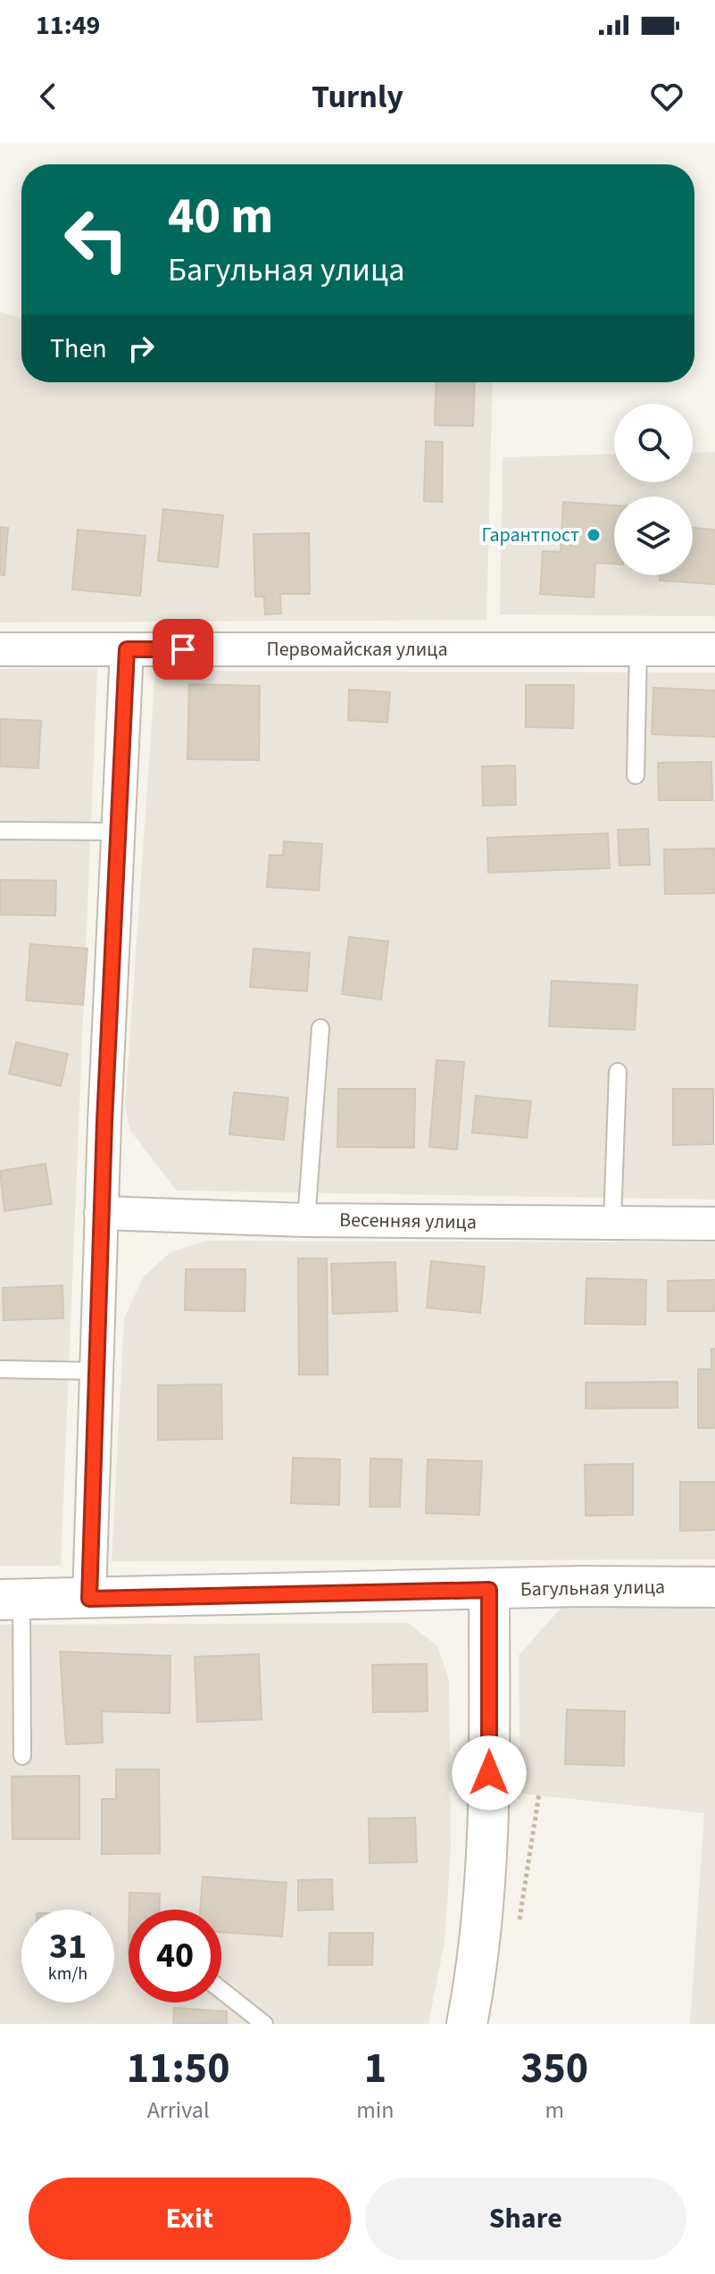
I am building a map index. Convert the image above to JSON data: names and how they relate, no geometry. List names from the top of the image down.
{
  "streets": {
    "street": ["Первомайская улица", "Весенняя улица", "Багульная улица"]
  },
  "places": ["Гарантпост"],
  "page": {
    "status": "11:49",
    "header": "Turnly",
    "turn": ["40 m", "Багульная улица"],
    "then": "Then",
    "speed": "31 km/h",
    "limit": "40",
    "eta": [
      "11:50",
      "Arrival",
      "1",
      "min",
      "350",
      "m"
    ],
    "buttons": ["Exit", "Share"]
  }
}
